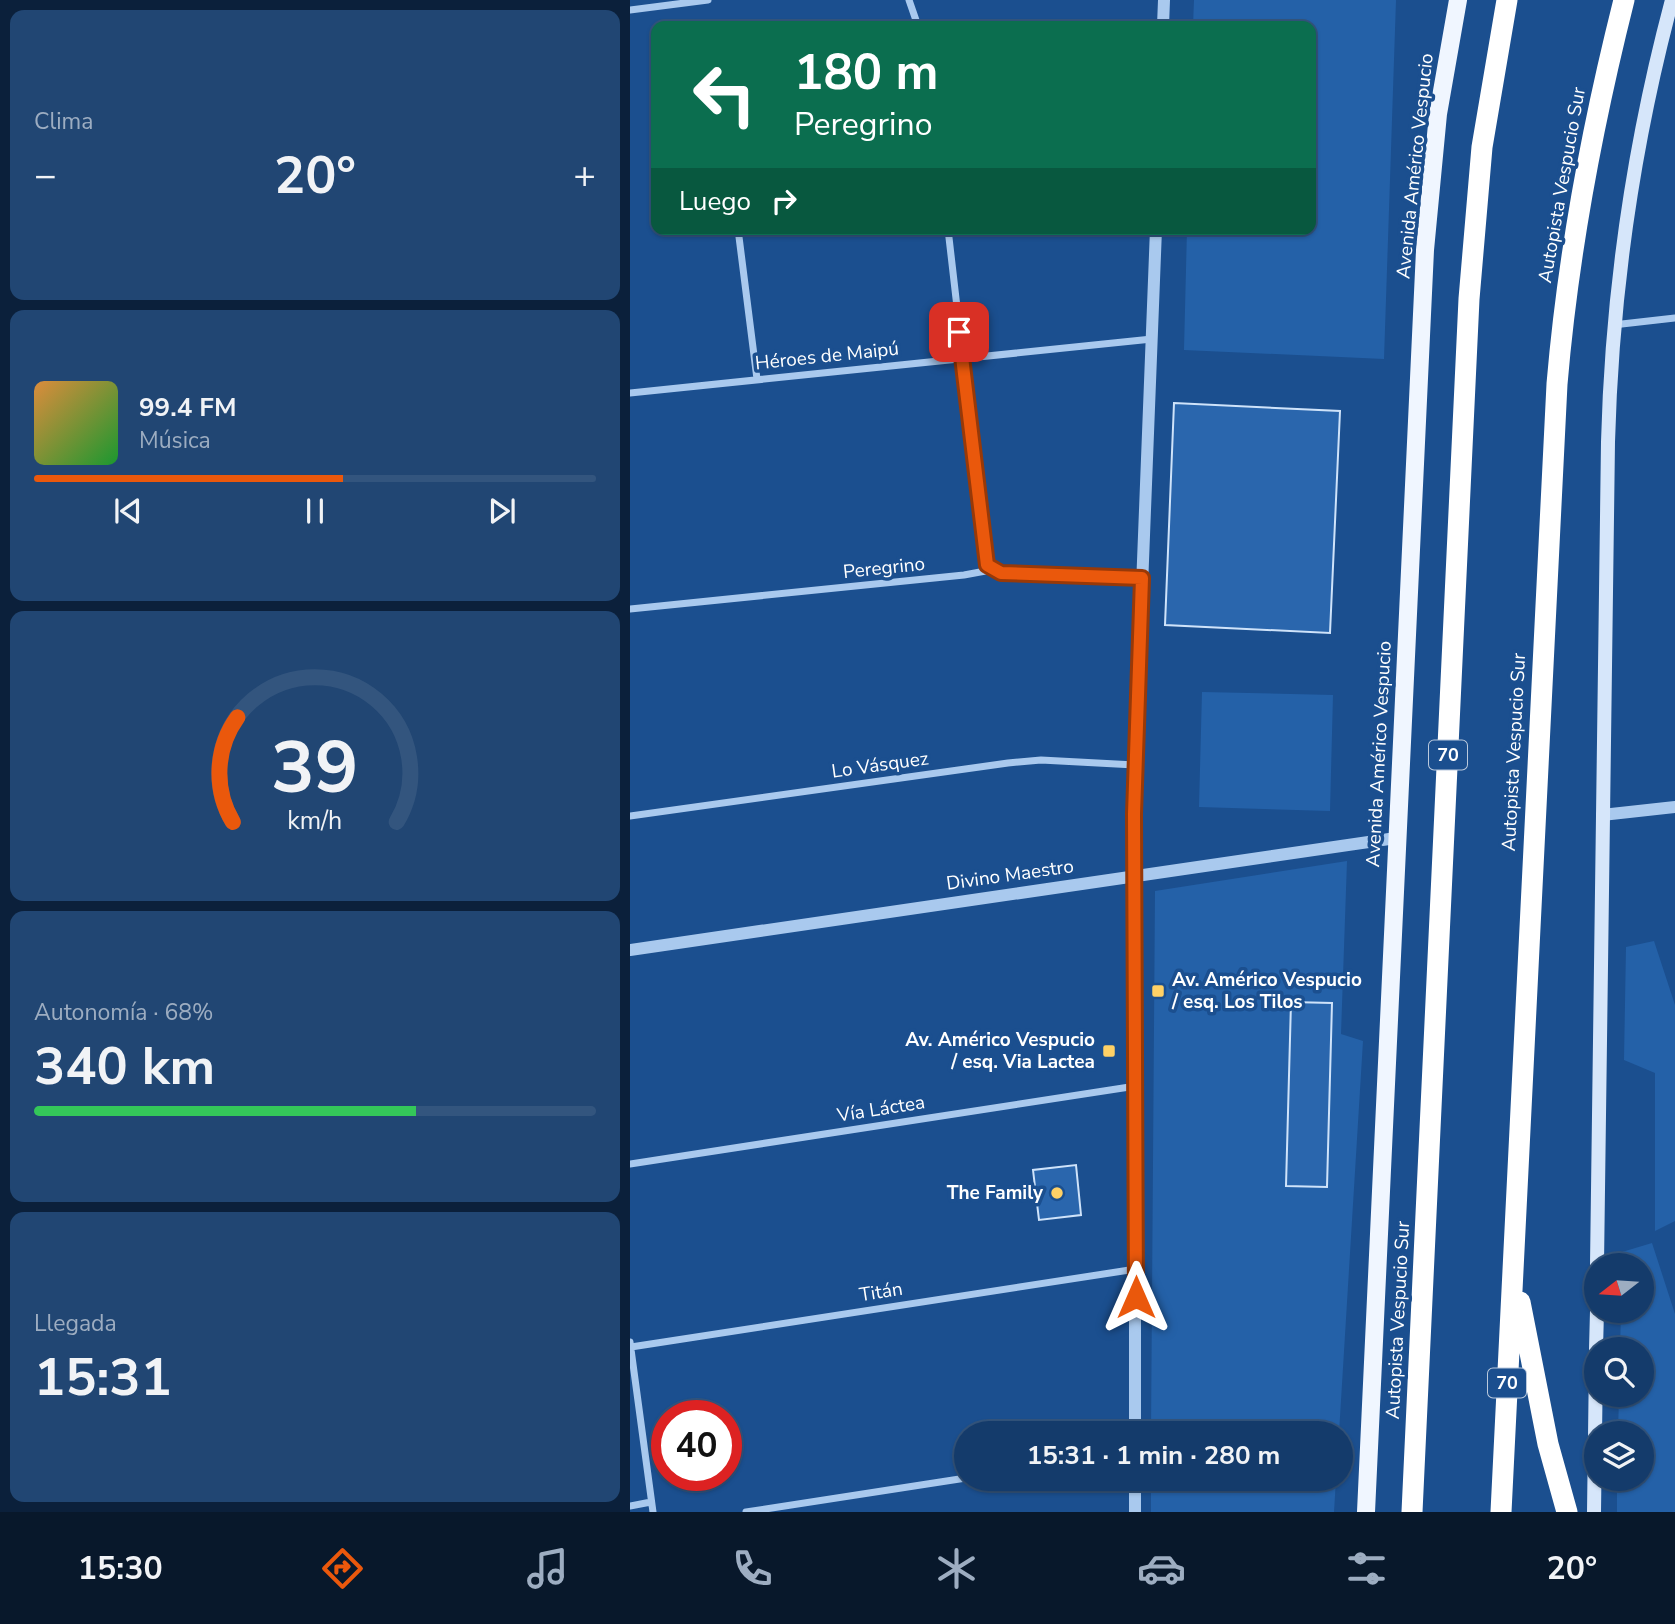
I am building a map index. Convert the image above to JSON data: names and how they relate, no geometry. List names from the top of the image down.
{
  "streets": {
    "highway": ["Autopista Vespucio Sur", "70"],
    "main road": ["Avenida Américo Vespucio"],
    "street": [
      "Héroes de Maipú",
      "Peregrino",
      "Lo Vásquez",
      "Divino Maestro",
      "Vía Láctea",
      "Titán"
    ]
  },
  "crossings": [
    ["Avenida Américo Vespucio", "Divino Maestro"]
  ],
  "places": {
    "transit": ["Av. Américo Vespucio / esq. Los Tilos", "Av. Américo Vespucio / esq. Via Lactea"],
    "other": ["The Family"]
  },
  "north": "left",
  "page": {
    "tile": [
      "Clima",
      ["Autonomía · 68%", "340 km"],
      ["Llegada", "15:31"]
    ],
    "turn": ["180 m", "Peregrino"],
    "heat": ["−", "20°", "+"],
    "then": "Luego",
    "song": ["99.4 FM", "Música"],
    "limit": "40",
    "trip": "15:31 · 1 min · 280 m",
    "tabs": ["15:30", "20°"],
    "gauge": ["39", "km/h"]
  }
}
